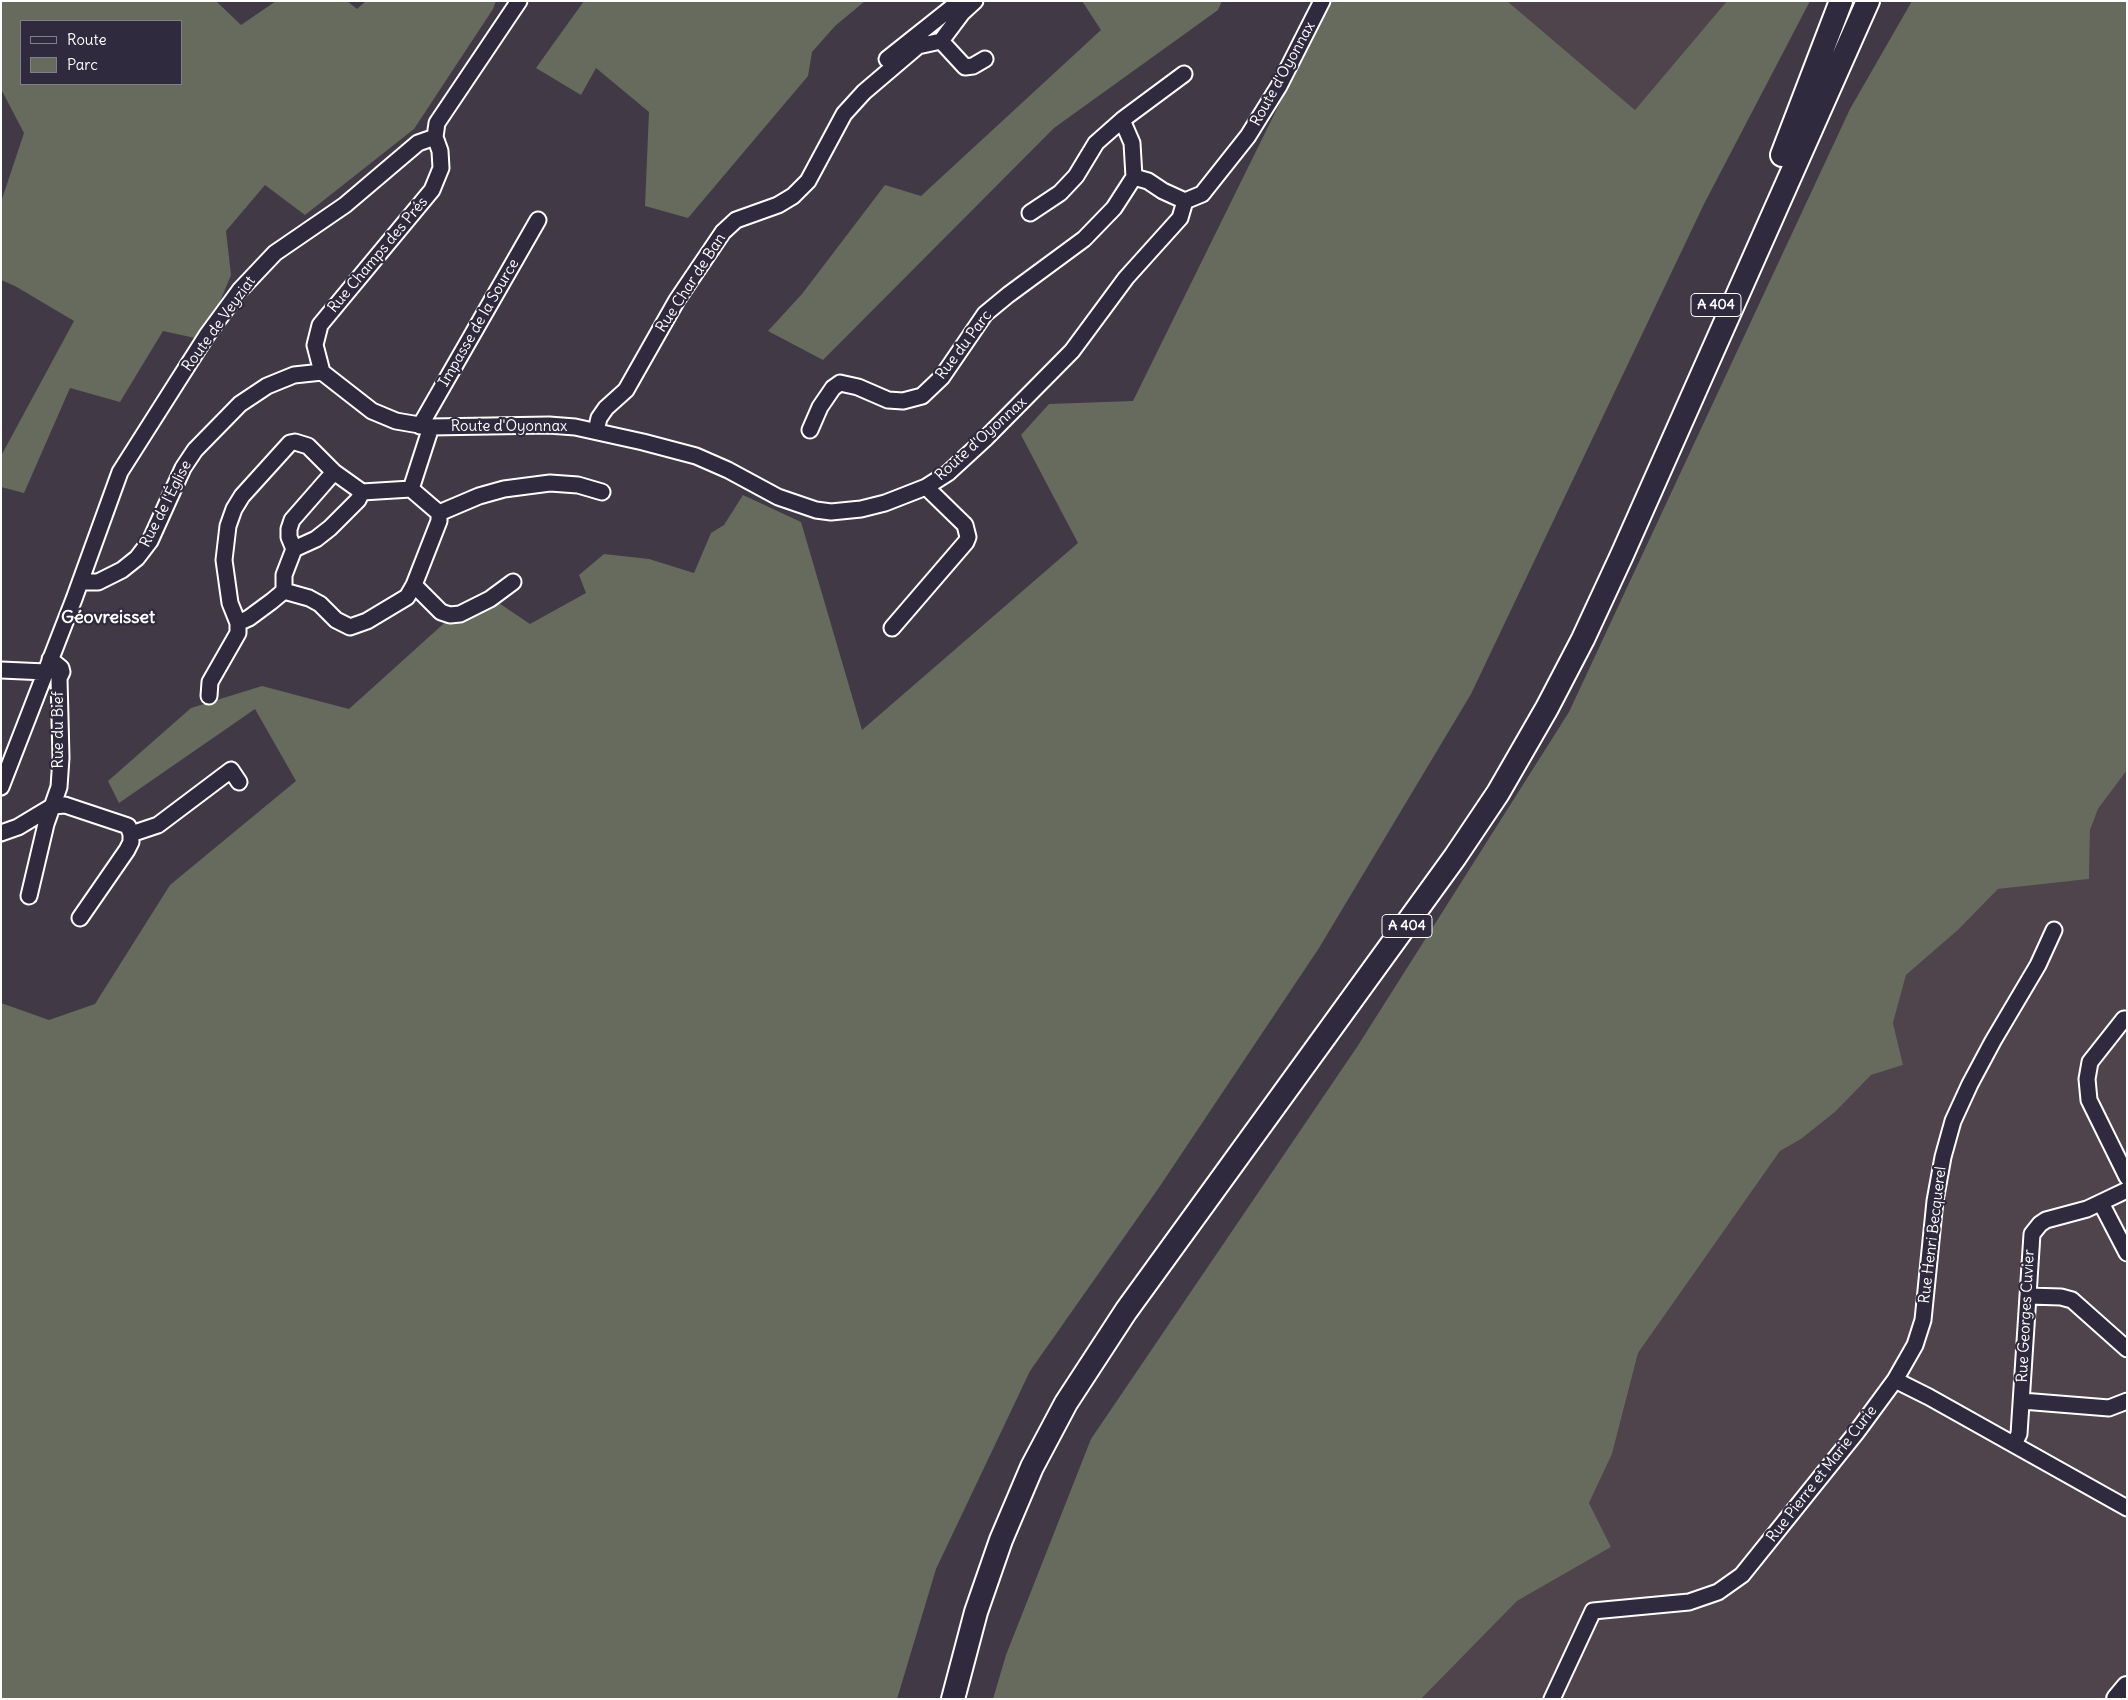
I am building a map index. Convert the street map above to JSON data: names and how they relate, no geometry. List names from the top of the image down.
{
  "streets": {
    "highway": ["A 404"],
    "street": [
      "Route d'Oyonnax",
      "Rue Champs des Prés",
      "Rue Char de Ban",
      "Impasse de la Source",
      "Route de Veyziat",
      "Rue du Parc",
      "Rue de l'Église",
      "Rue du Bief",
      "Rue Henri Becquerel",
      "Rue Georges Cuvier",
      "Rue Pierre et Marie Curie"
    ]
  },
  "crossings": [
    ["Route d'Oyonnax", "Rue Champs des Prés"],
    ["Route d'Oyonnax", "Rue Char de Ban"],
    ["Route d'Oyonnax", "Impasse de la Source"],
    ["Route d'Oyonnax", "Rue de l'Église"],
    ["Rue Champs des Prés", "Route de Veyziat"],
    ["Rue Champs des Prés", "Rue de l'Église"],
    ["Route de Veyziat", "Rue de l'Église"],
    ["Route de Veyziat", "Rue du Bief"],
    ["Rue Henri Becquerel", "Rue Pierre et Marie Curie"]
  ],
  "districts": ["Géovreisset"],
  "legend": ["Route", "Parc"]
}
